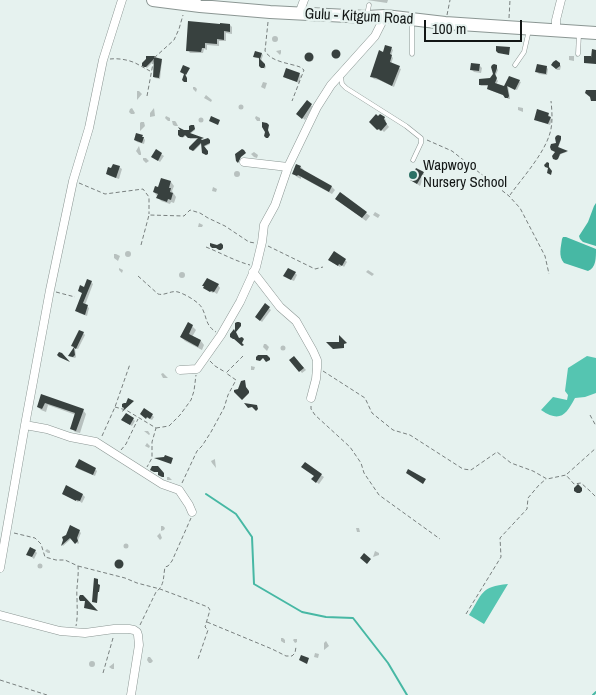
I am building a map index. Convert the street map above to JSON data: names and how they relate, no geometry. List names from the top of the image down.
{
  "streets": {
    "main road": ["Gulu - Kitgum Road"]
  },
  "places": ["Wapwoyo Nursery School"],
  "scale_bar": "100 m"
}
